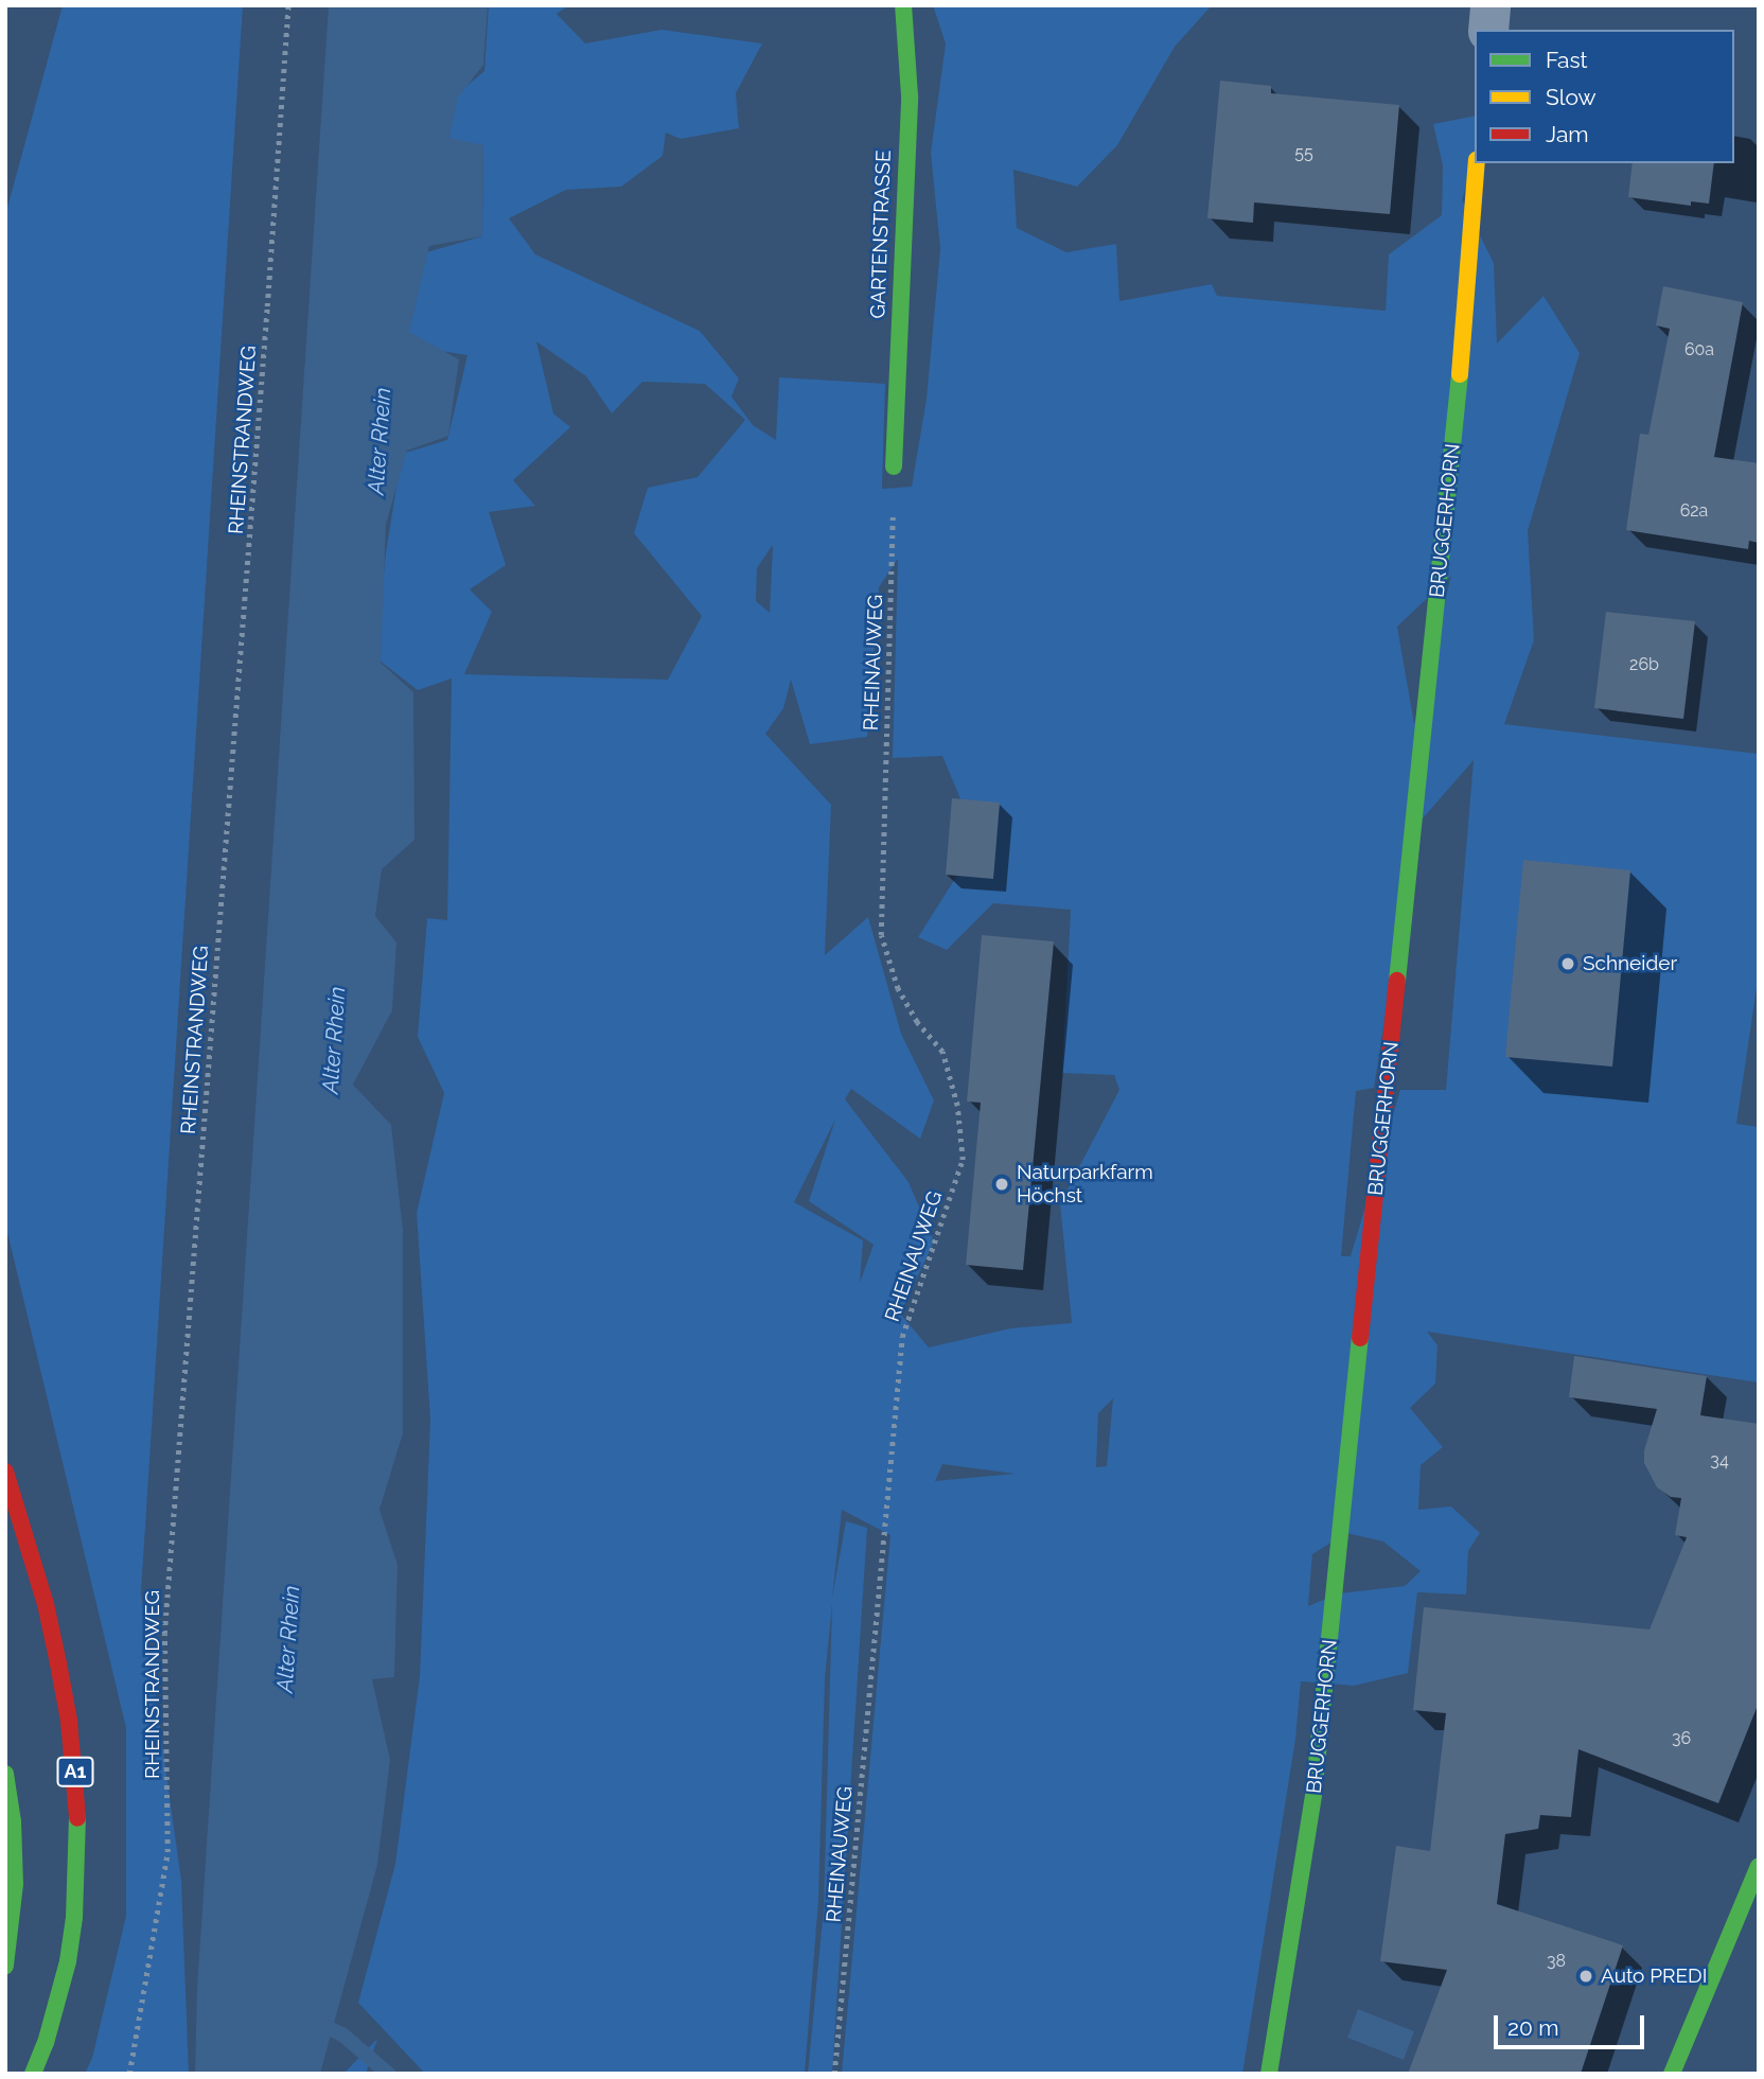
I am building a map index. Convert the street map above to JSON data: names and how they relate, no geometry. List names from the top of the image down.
{
  "streets": {
    "main road": ["GARTENSTRASSE", "BRUGGERHORN", "A1"],
    "path": ["RHEINSTRANDWEG", "RHEINAUWEG"]
  },
  "crossings": [
    ["GARTENSTRASSE", "RHEINAUWEG"]
  ],
  "water": ["Alter Rhein"],
  "places": ["Schneider", "Naturparkfarm Höchst", "Auto PREDI"],
  "house_numbers": [
    "55",
    "60a",
    "62a",
    "26b",
    "34",
    "36",
    "38"
  ],
  "legend": ["Fast", "Slow", "Jam"],
  "scale_bar": "20 m"
}
